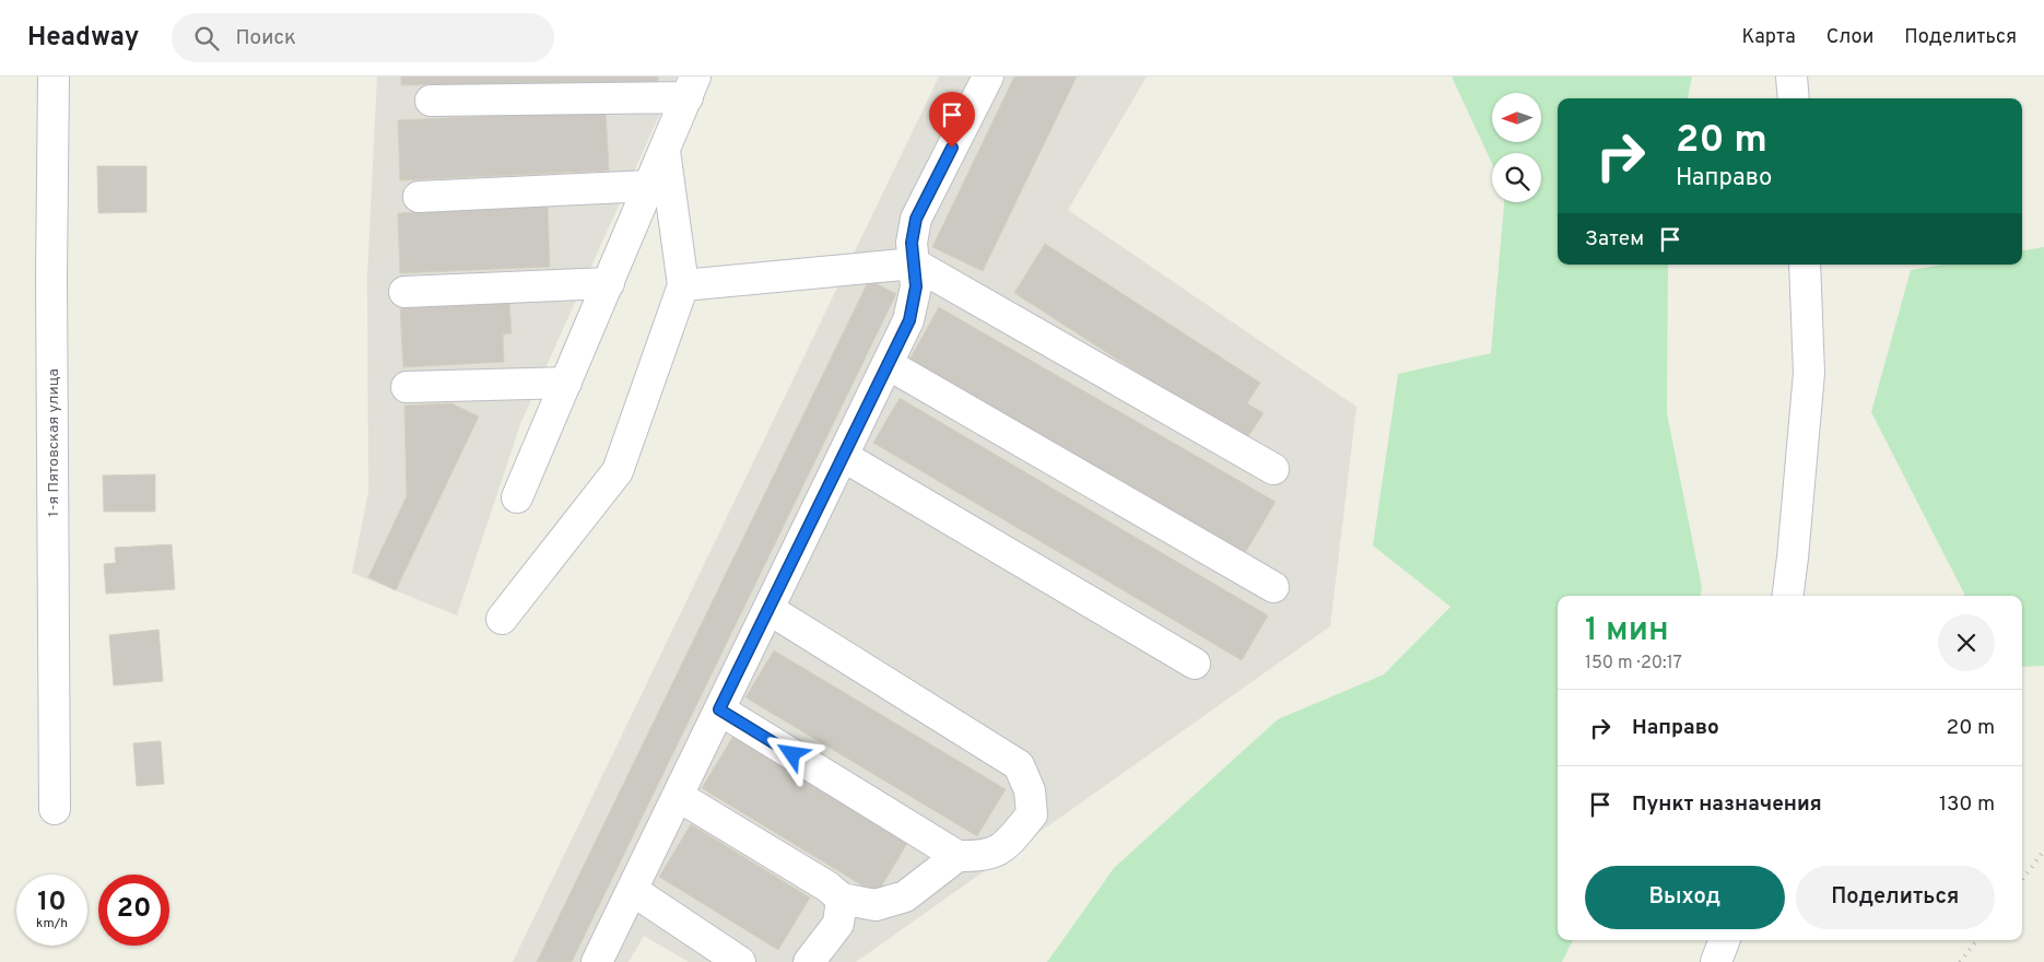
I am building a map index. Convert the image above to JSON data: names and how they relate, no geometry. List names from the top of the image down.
{
  "streets": {
    "street": ["1-я Пятовская улица"]
  },
  "north": "left",
  "page": {
    "header": "Headway",
    "search": "Поиск",
    "nav": ["Карта", "Слои", "Поделиться"],
    "turn": ["20 m", "Направо"],
    "then": "Затем",
    "heading": ["1 мин", "150 m · 20:17"],
    "list": [
      {
        "name": "Направо",
        "value": "20 m"
      },
      {
        "name": "Пункт назначения",
        "value": "130 m"
      }
    ],
    "buttons": ["Выход", "Поделиться"],
    "speed": "10 km/h",
    "limit": "20"
  }
}
